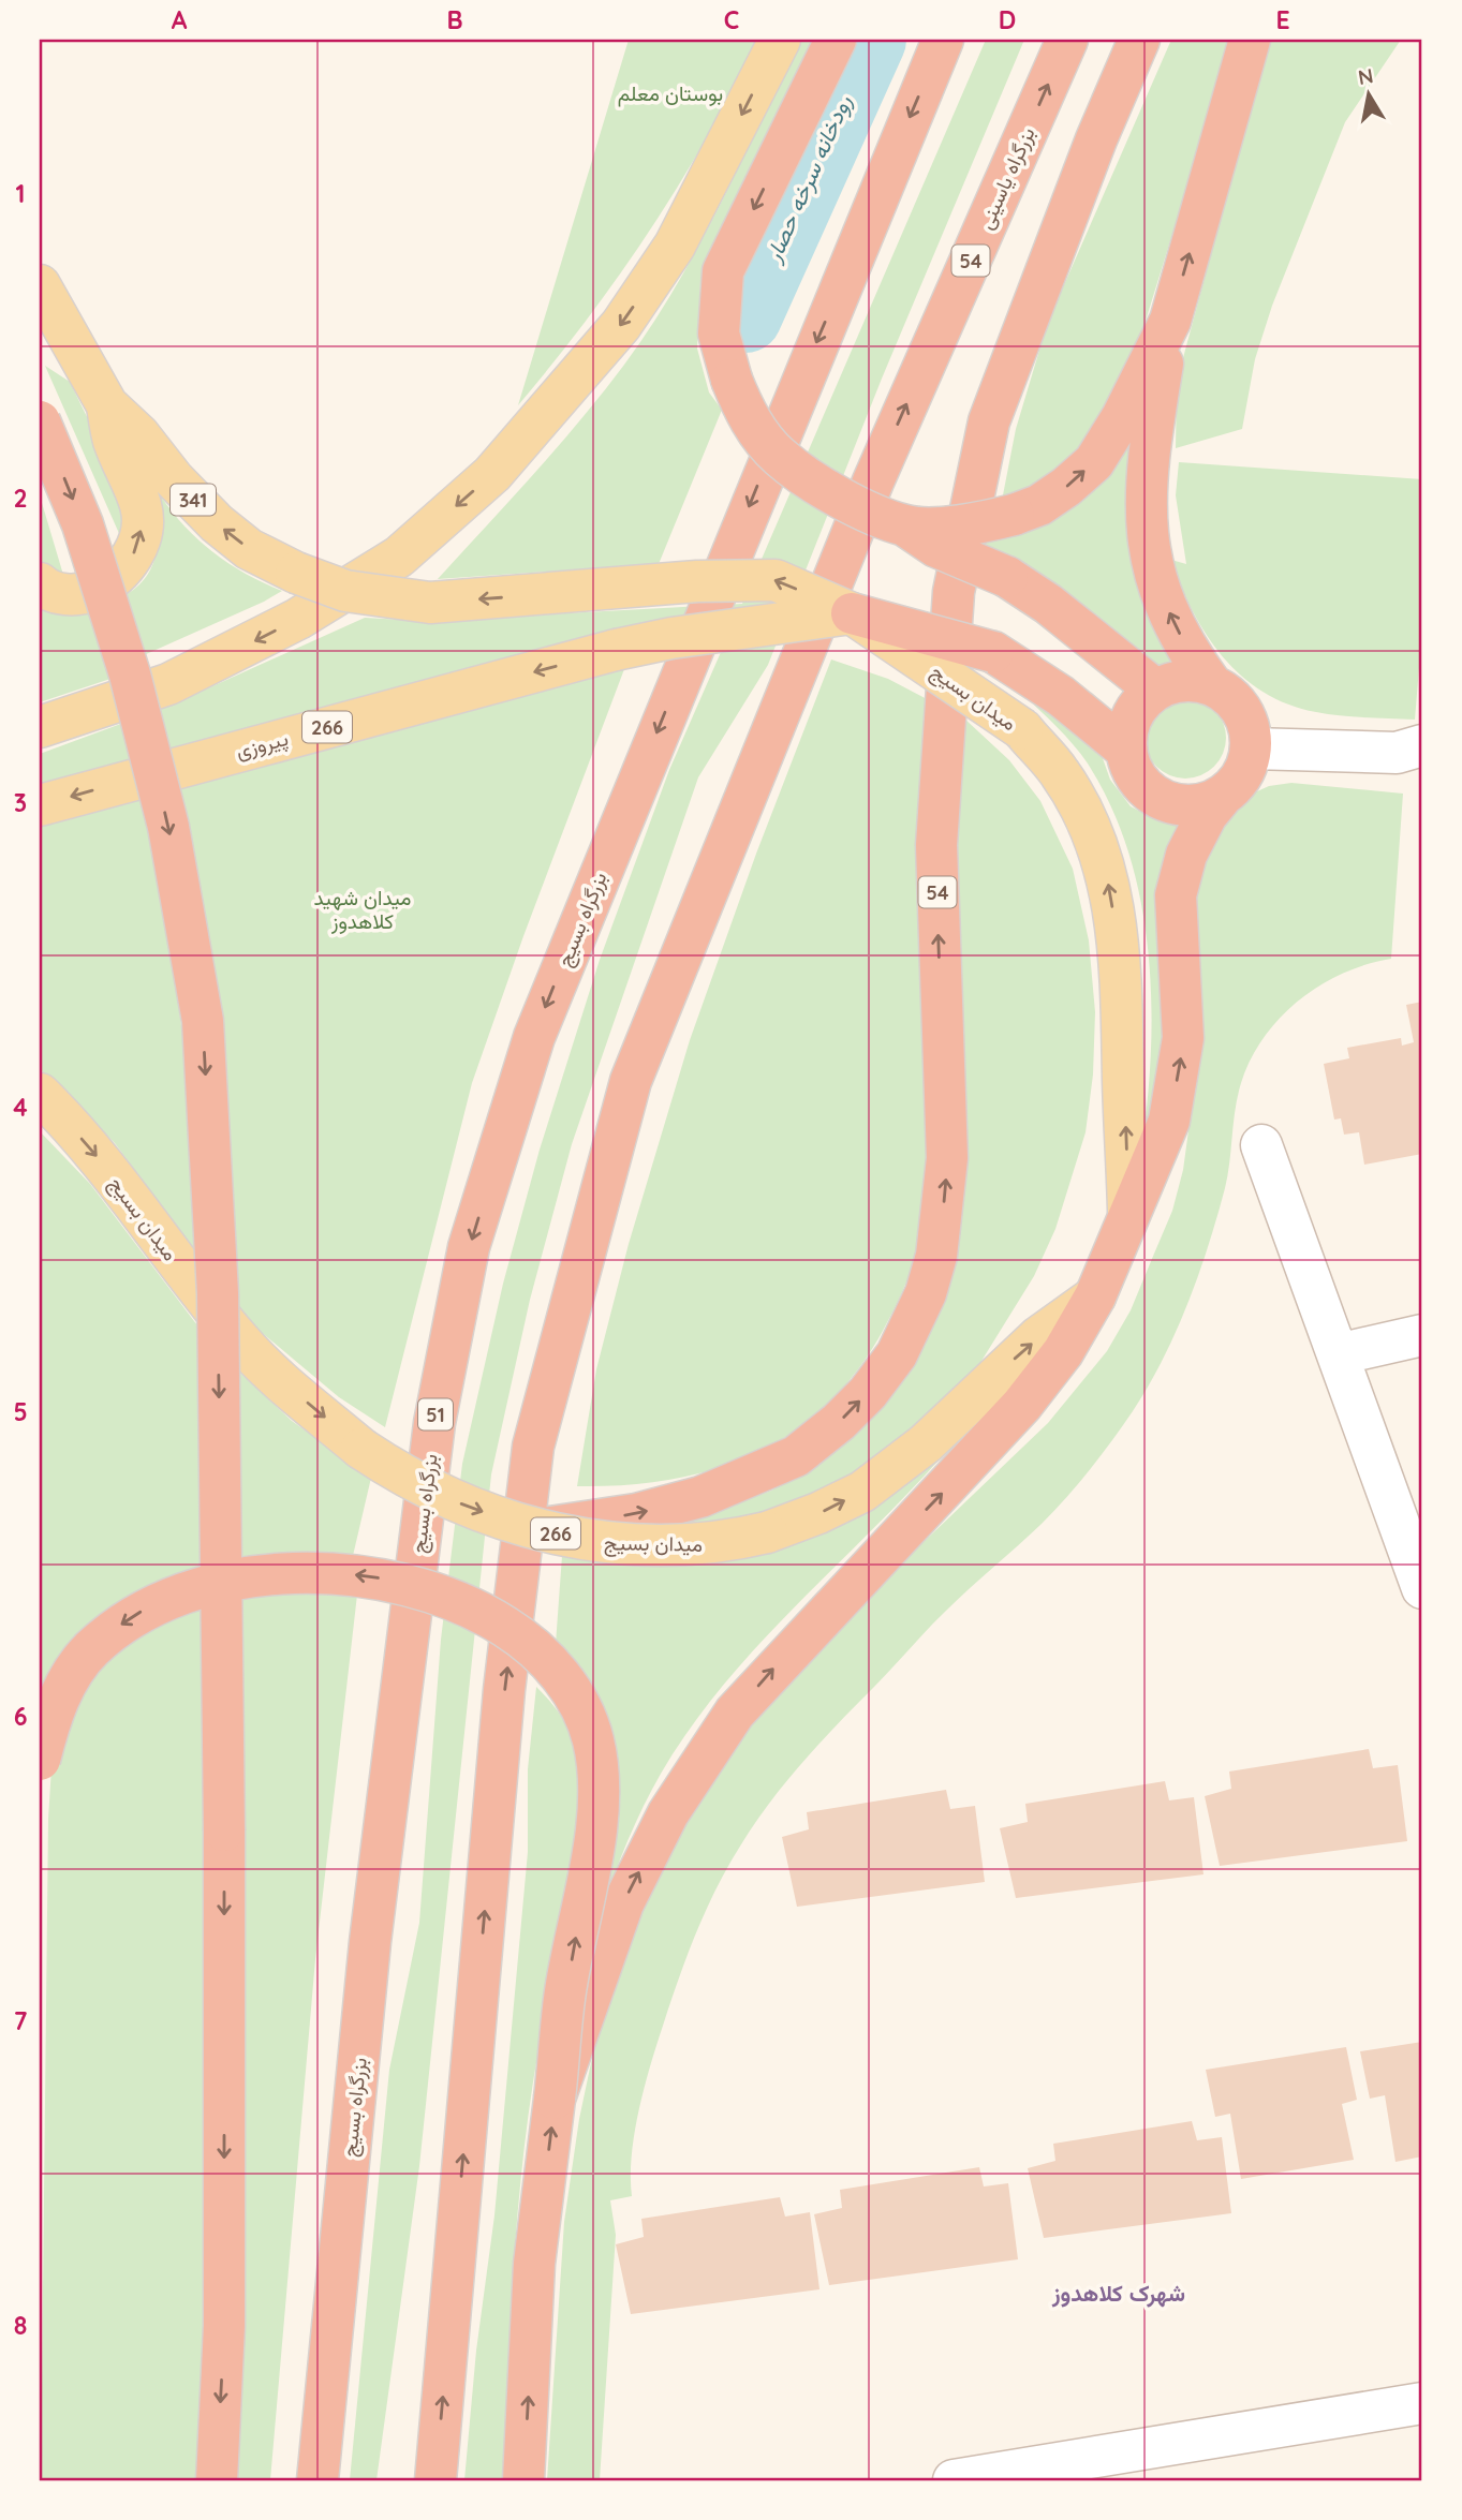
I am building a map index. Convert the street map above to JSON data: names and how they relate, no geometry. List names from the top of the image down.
{
  "streets": {
    "highway": [
      "بزرگراه یاسینی",
      "54",
      "بزرگراه بسیج",
      "51"
    ],
    "main road": [
      "341",
      "میدان بسیج",
      "266",
      "پیروزی"
    ]
  },
  "crossings": [
    ["54", "میدان بسیج"],
    ["341", "میدان بسیج"],
    ["میدان بسیج", "پیروزی"]
  ],
  "one_way": ["پیروزی"],
  "districts": ["شهرک کلاهدوز"],
  "water": ["رودخانه سرخه حصار"],
  "parks": ["بوستان معلم", "میدان شهید کلاهدوز"],
  "north": "top",
  "grid": {
    "columns": [
      "A",
      "B",
      "C",
      "D",
      "E"
    ],
    "rows": [
      "1",
      "2",
      "3",
      "4",
      "5",
      "6",
      "7",
      "8"
    ]
  }
}
